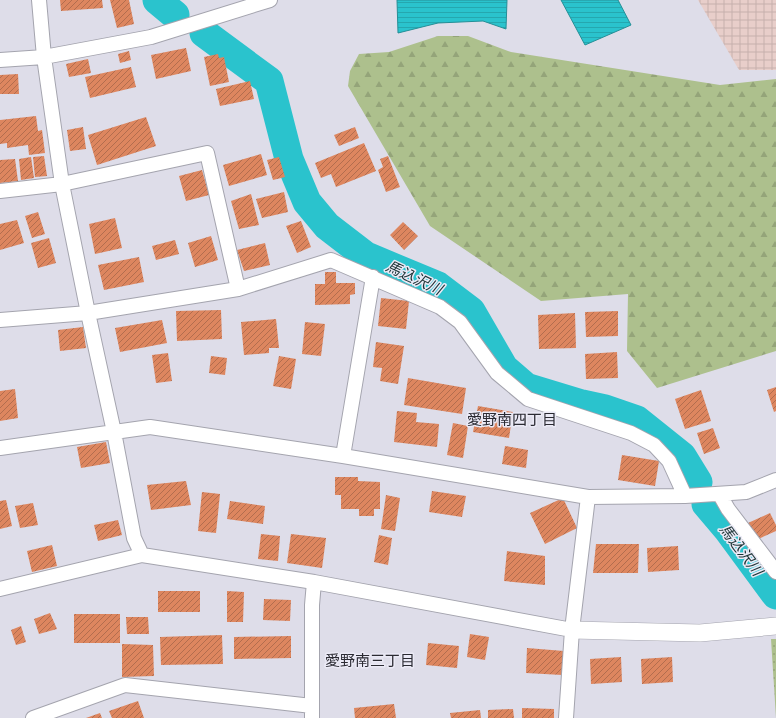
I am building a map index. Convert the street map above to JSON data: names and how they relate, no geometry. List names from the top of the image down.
{
  "districts": ["愛野南四丁目", "愛野南三丁目"],
  "water": ["馬込沢川"]
}
